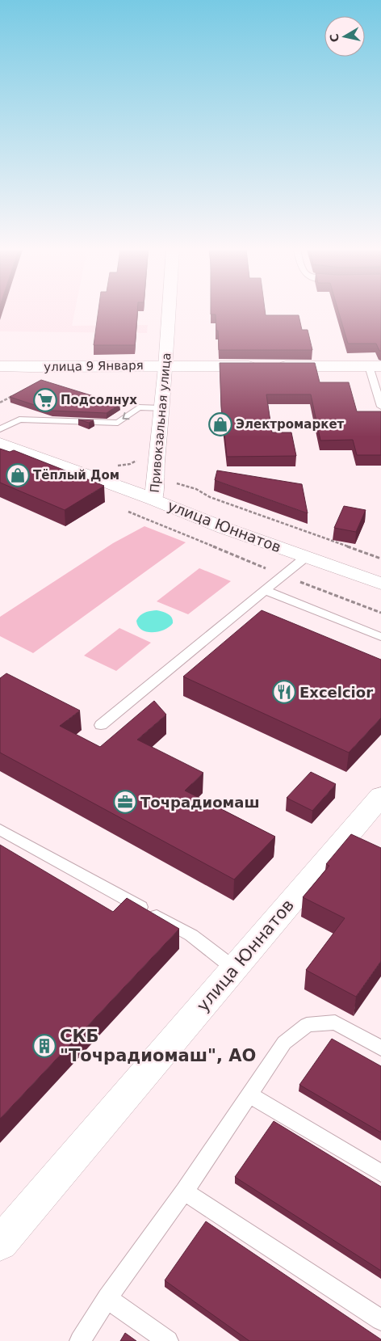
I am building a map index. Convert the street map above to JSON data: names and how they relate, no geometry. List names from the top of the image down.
{
  "streets": {
    "street": ["улица 9 Января", "Привокзальная улица", "улица Юннатов"]
  },
  "crossings": [
    ["улица 9 Января", "Привокзальная улица"],
    ["Привокзальная улица", "улица Юннатов"]
  ],
  "places": {
    "supermarket": ["Подсолнух"],
    "shop": ["Электромаркет", "Тёплый Дом"],
    "restaurant": ["Excelcior"],
    "office": ["Точрадиомаш"],
    "building": ["СКБ \"Точрадиомаш\", АО"]
  },
  "north": "left"
}
